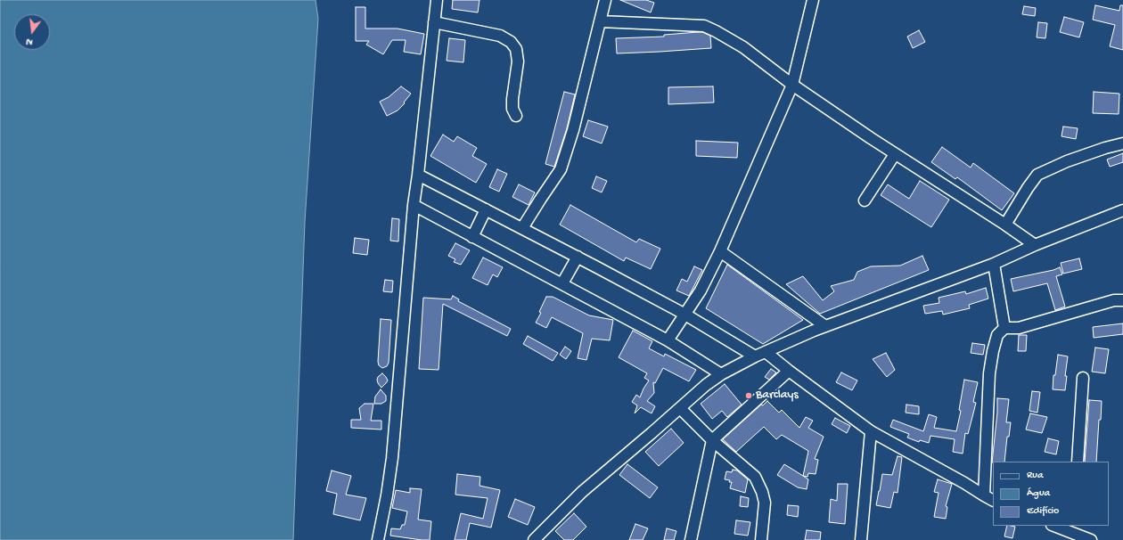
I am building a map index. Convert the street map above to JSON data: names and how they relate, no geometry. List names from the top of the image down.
{
  "places": ["Barclays"],
  "legend": ["Rua", "Água", "Edifício"],
  "north": "bottom"
}
